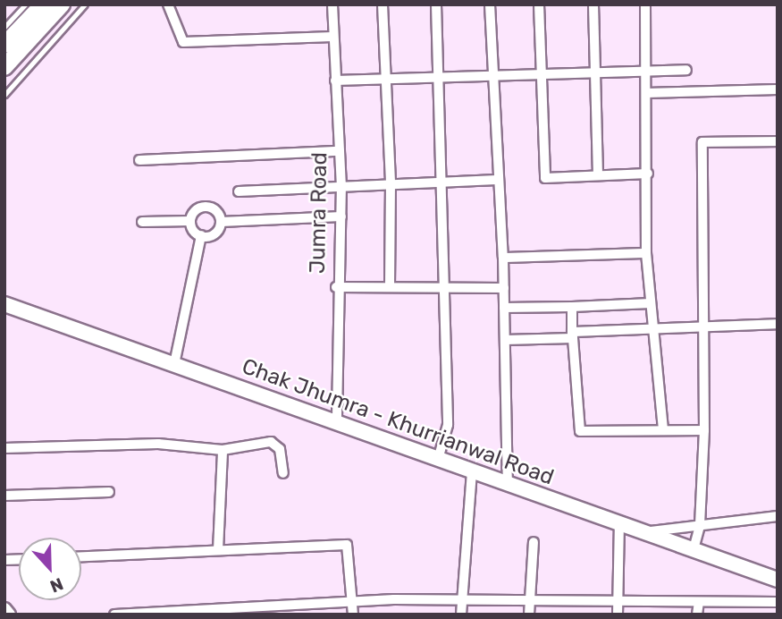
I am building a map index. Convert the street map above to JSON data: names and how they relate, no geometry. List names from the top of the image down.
{
  "streets": {
    "main road": ["Chak Jhumra - Khurrianwal Road"],
    "street": ["Jumra Road"]
  },
  "crossings": [
    ["Jumra Road", "Chak Jhumra - Khurrianwal Road"]
  ],
  "north": "bottom"
}
